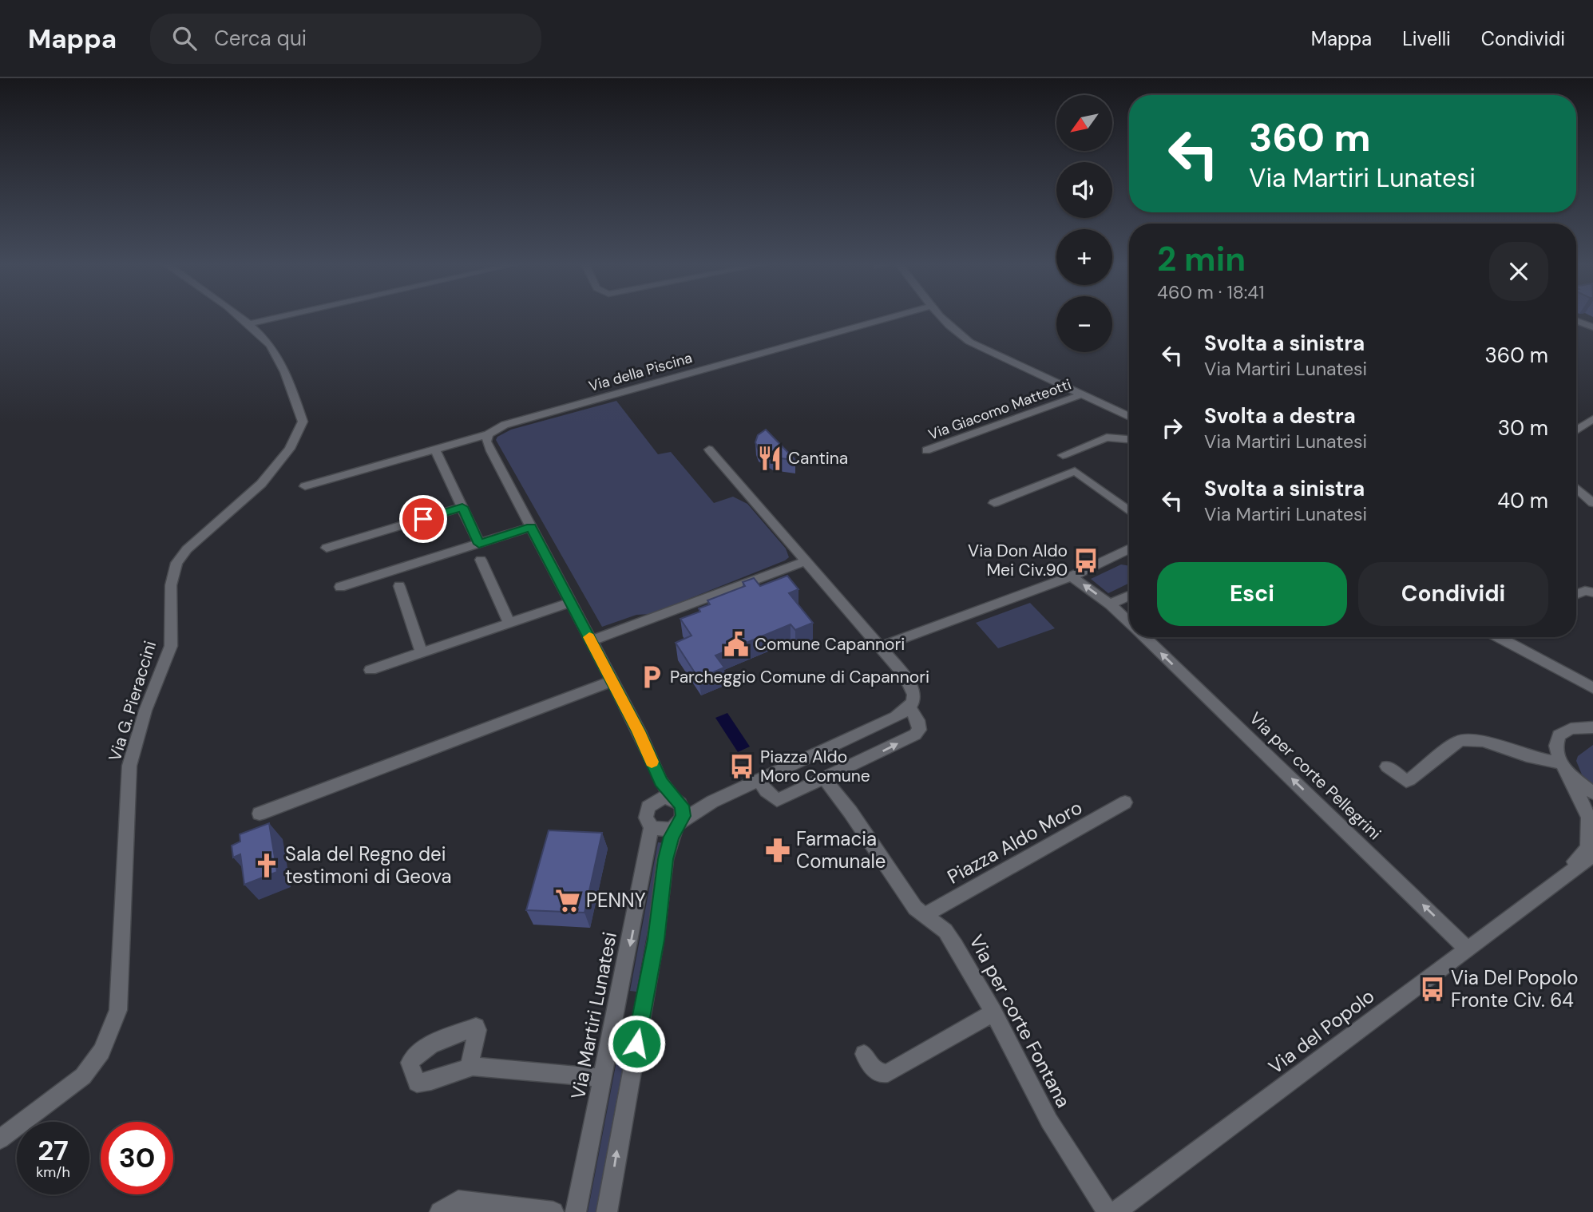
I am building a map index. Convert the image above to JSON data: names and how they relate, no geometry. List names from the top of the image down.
{
  "streets": {
    "street": [
      "Via della Piscina",
      "Via Giacomo Matteotti",
      "Via G. Pieraccini",
      "Via per corte Pellegrini",
      "Piazza Aldo Moro",
      "Via Martiri Lunatesi",
      "Via per corte Fontana",
      "Via del Popolo"
    ]
  },
  "crossings": [
    ["Via della Piscina", "Via Martiri Lunatesi"],
    ["Via per corte Pellegrini", "Via del Popolo"],
    ["Piazza Aldo Moro", "Via per corte Fontana"]
  ],
  "one_way": ["Via per corte Pellegrini"],
  "places": {
    "restaurant": ["Cantina"],
    "bus stop": ["Via Don Aldo Mei Civ.90", "Piazza Aldo Moro Comune", "Via Del Popolo Fronte Civ. 64"],
    "public building": ["Comune Capannori"],
    "parking": ["Parcheggio Comune di Capannori"],
    "pharmacy": ["Farmacia Comunale"],
    "church": ["Sala del Regno dei testimoni di Geova"],
    "supermarket": ["PENNY"]
  },
  "north": "bottom left",
  "page": {
    "header": "Mappa",
    "search": "Cerca qui",
    "nav": ["Mappa", "Livelli", "Condividi"],
    "map_buttons": ["+", "−"],
    "turn": ["360 m", "Via Martiri Lunatesi"],
    "heading": ["2 min", "460 m · 18:41"],
    "list": [
      {
        "name": "Svolta a sinistra",
        "note": "Via Martiri Lunatesi",
        "value": "360 m"
      },
      {
        "name": "Svolta a destra",
        "note": "Via Martiri Lunatesi",
        "value": "30 m"
      },
      {
        "name": "Svolta a sinistra",
        "note": "Via Martiri Lunatesi",
        "value": "40 m"
      }
    ],
    "buttons": ["Esci", "Condividi"],
    "speed": "27 km/h",
    "limit": "30"
  }
}
